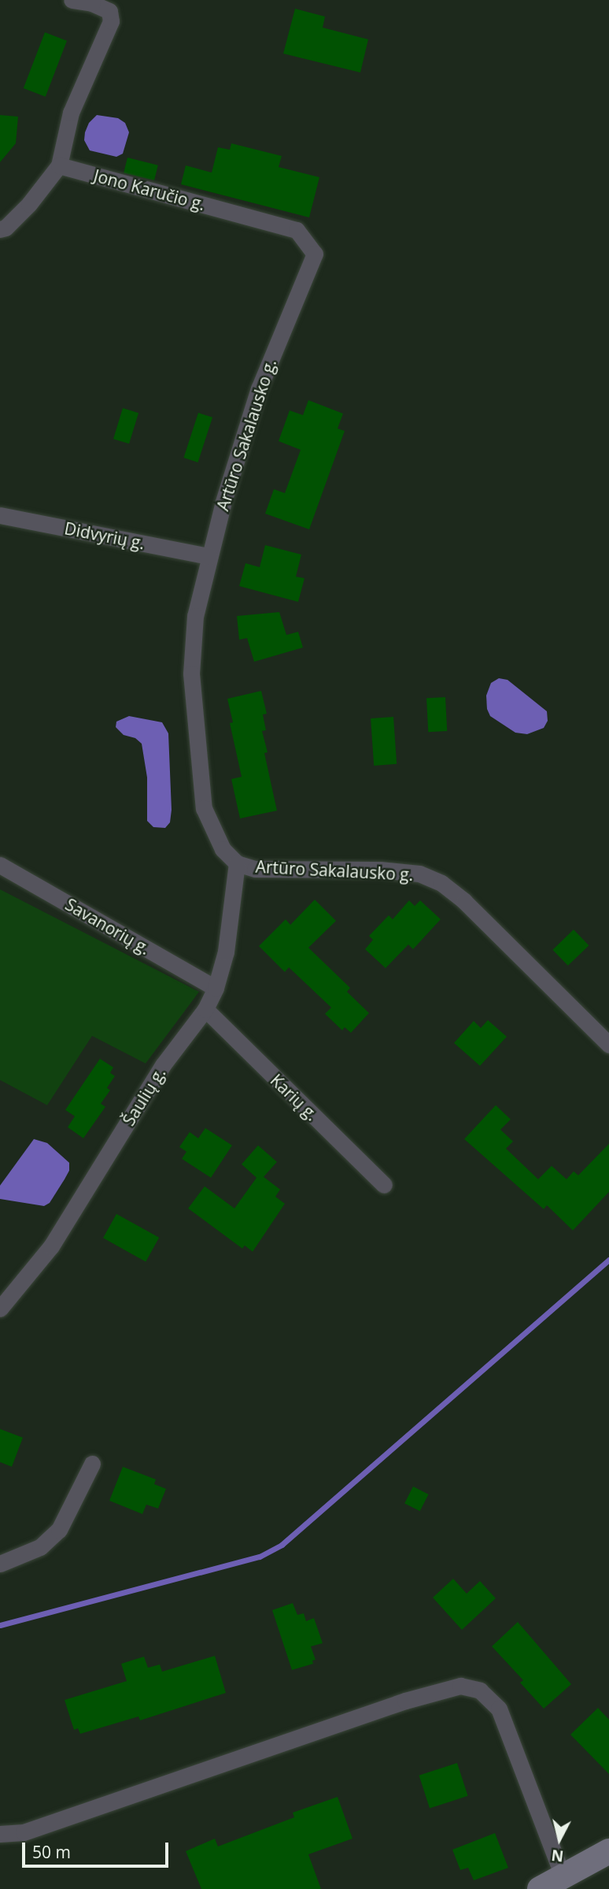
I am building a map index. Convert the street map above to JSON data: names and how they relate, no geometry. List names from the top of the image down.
{
  "streets": {
    "street": [
      "Jono Karučio g.",
      "Artūro Sakalausko g.",
      "Didvyrių g.",
      "Savanorių g.",
      "Šaulių g.",
      "Karių g."
    ]
  },
  "crossings": [
    ["Jono Karučio g.", "Artūro Sakalausko g."],
    ["Artūro Sakalausko g.", "Didvyrių g."],
    ["Artūro Sakalausko g.", "Šaulių g."],
    ["Savanorių g.", "Šaulių g."],
    ["Šaulių g.", "Karių g."]
  ],
  "scale_bar": "50 m",
  "north": "bottom"
}
